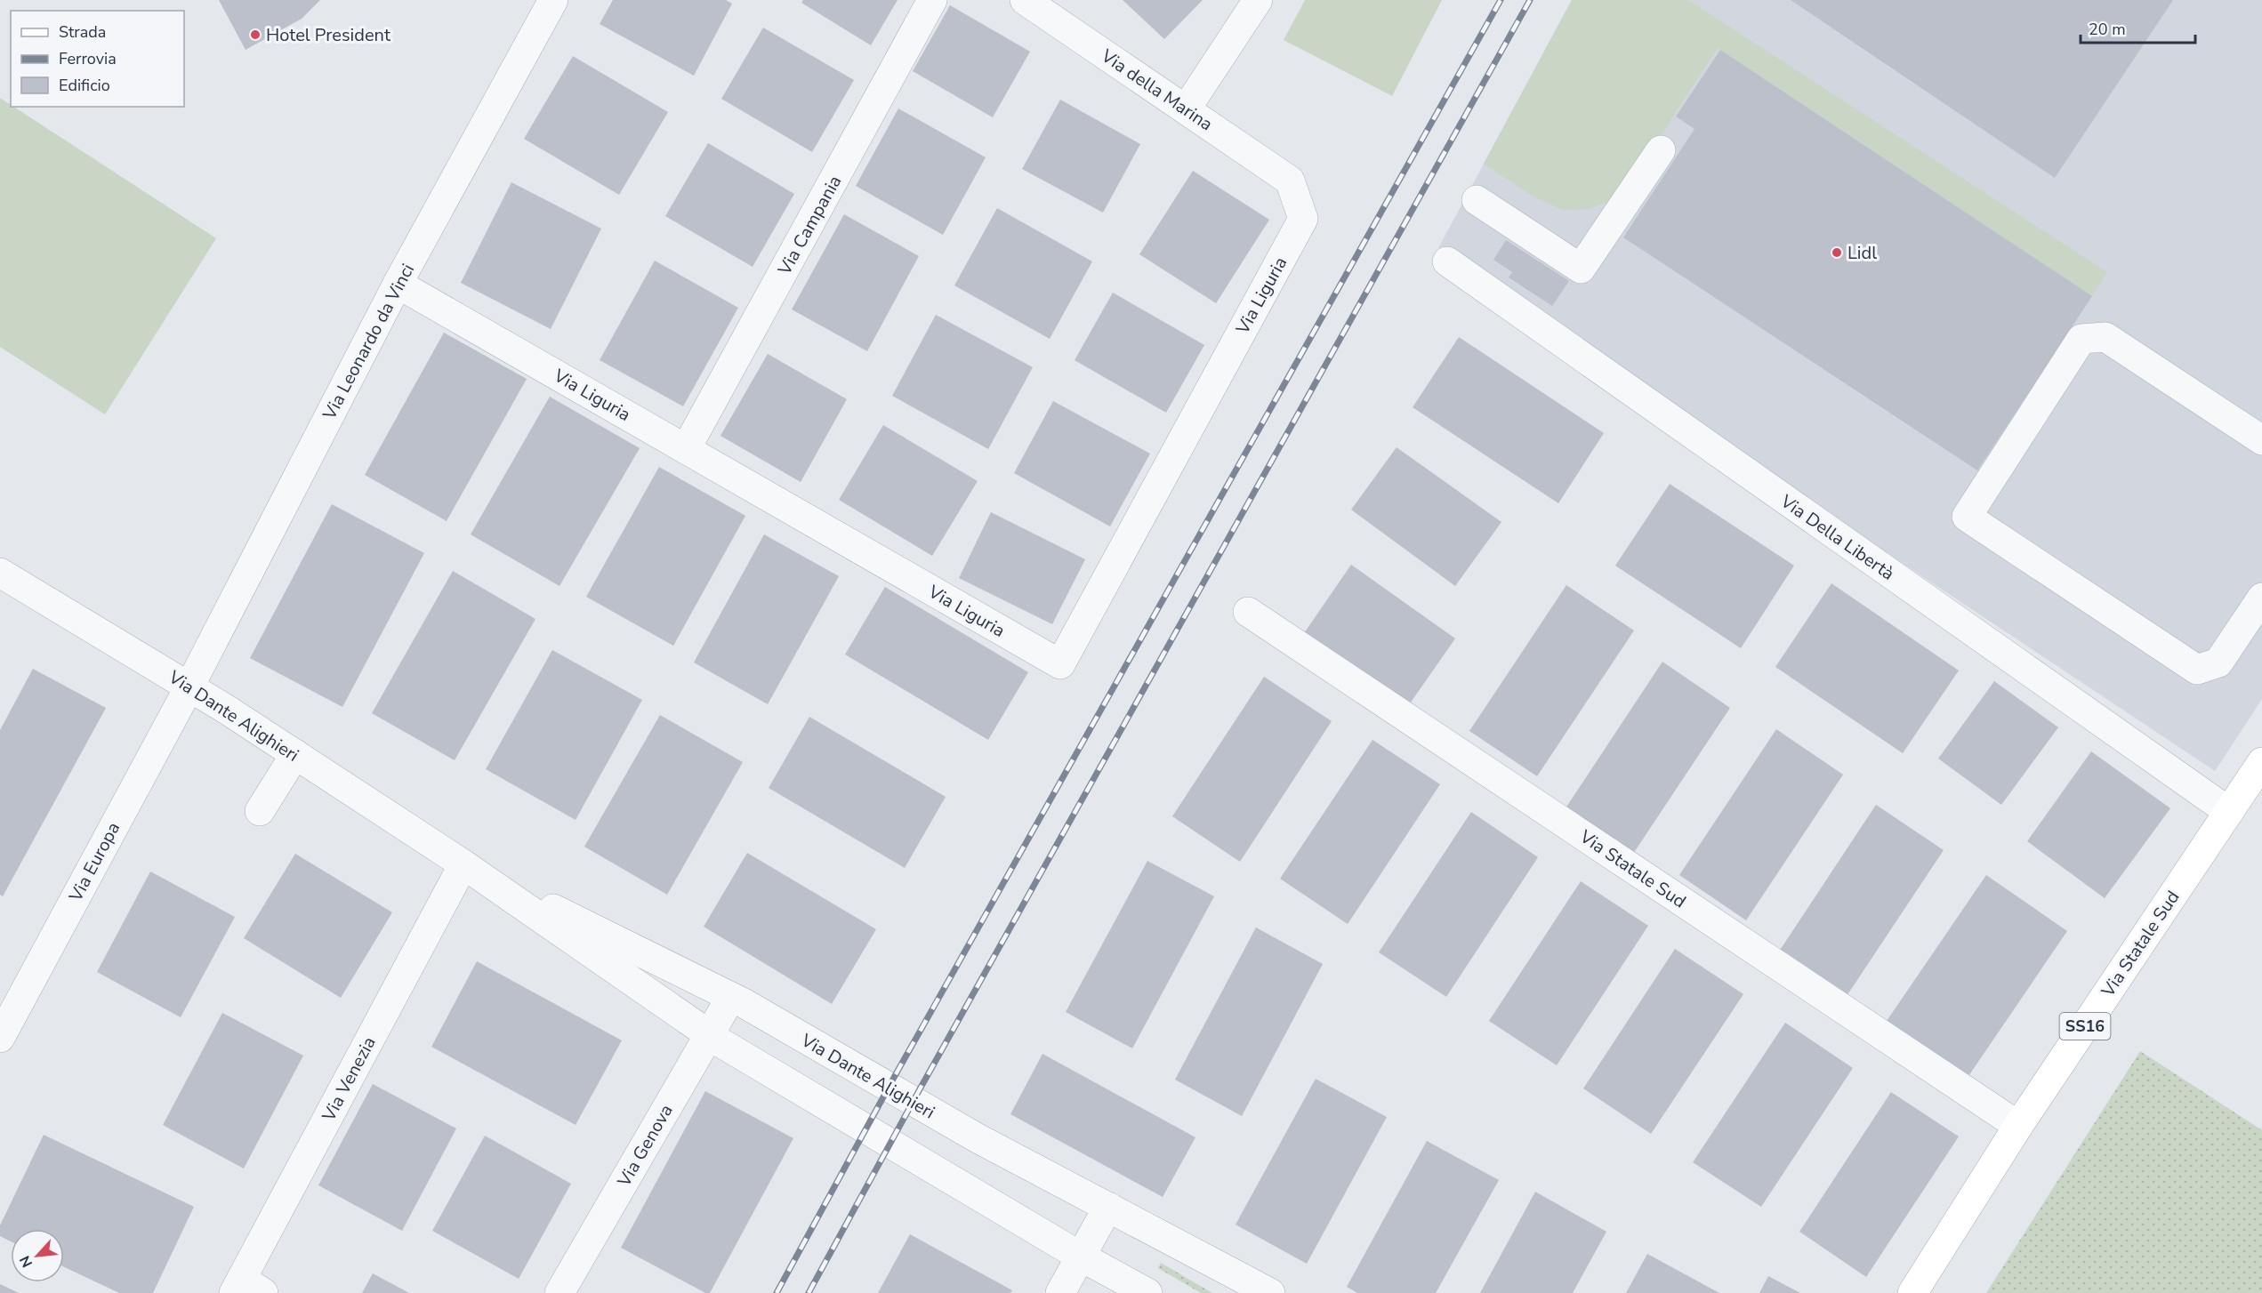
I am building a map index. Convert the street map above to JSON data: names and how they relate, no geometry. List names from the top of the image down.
{
  "streets": {
    "main road": ["Via Statale Sud", "SS16"],
    "street": [
      "Via della Marina",
      "Via Campania",
      "Via Liguria",
      "Via Leonardo da Vinci",
      "Via Della Libertà",
      "Via Dante Alighieri",
      "Via Europa",
      "Via Venezia",
      "Via Genova"
    ]
  },
  "crossings": [
    ["Via della Marina", "Via Liguria"],
    ["Via Campania", "Via Liguria"],
    ["Via Liguria", "Via Leonardo da Vinci"],
    ["Via Leonardo da Vinci", "Via Dante Alighieri"],
    ["Via Leonardo da Vinci", "Via Europa"],
    ["Via Della Libertà", "Via Statale Sud"],
    ["Via Dante Alighieri", "Via Europa"],
    ["Via Dante Alighieri", "Via Venezia"],
    ["Via Dante Alighieri", "Via Genova"]
  ],
  "places": ["Hotel President", "Lidl"],
  "legend": ["Strada", "Ferrovia", "Edificio"],
  "scale_bar": "20 m",
  "north": "bottom left"
}
